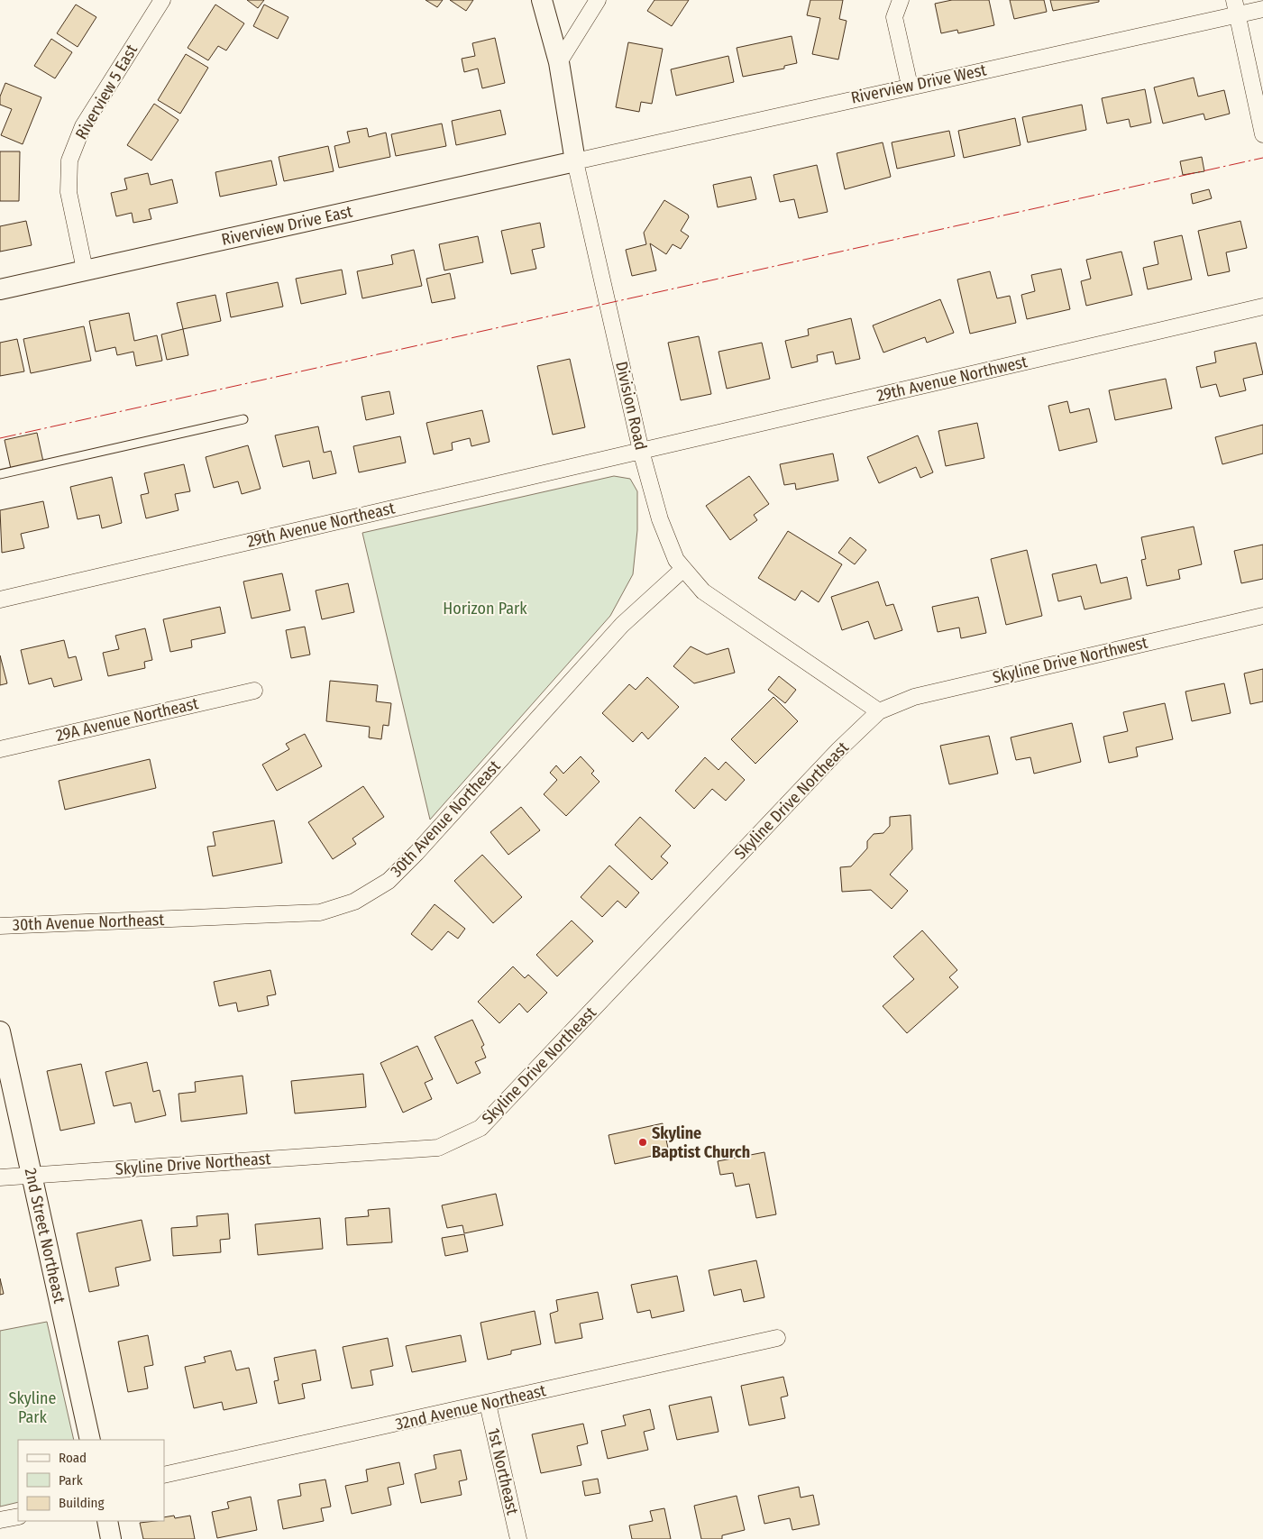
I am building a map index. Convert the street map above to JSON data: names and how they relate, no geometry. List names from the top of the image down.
{
  "streets": {
    "street": [
      "Riverview Drive West",
      "Riverview 5 East",
      "Riverview Drive East",
      "29th Avenue Northwest",
      "Division Road",
      "29th Avenue Northeast",
      "Skyline Drive Northwest",
      "29A Avenue Northeast",
      "Skyline Drive Northeast",
      "30th Avenue Northeast",
      "2nd Street Northeast",
      "32nd Avenue Northeast",
      "1st Northeast"
    ]
  },
  "crossings": [
    ["Riverview Drive West", "Riverview Drive East"],
    ["Riverview Drive West", "Division Road"],
    ["Riverview 5 East", "Riverview Drive East"],
    ["Riverview Drive East", "Division Road"],
    ["29th Avenue Northwest", "Division Road"],
    ["29th Avenue Northwest", "29th Avenue Northeast"],
    ["Division Road", "29th Avenue Northeast"],
    ["Division Road", "Skyline Drive Northwest"],
    ["Division Road", "Skyline Drive Northeast"],
    ["Division Road", "30th Avenue Northeast"],
    ["Skyline Drive Northwest", "Skyline Drive Northeast"],
    ["Skyline Drive Northeast", "2nd Street Northeast"],
    ["32nd Avenue Northeast", "1st Northeast"]
  ],
  "parks": ["Horizon Park", "Skyline Park"],
  "places": ["Skyline Baptist Church"],
  "legend": ["Road", "Park", "Building"]
}
